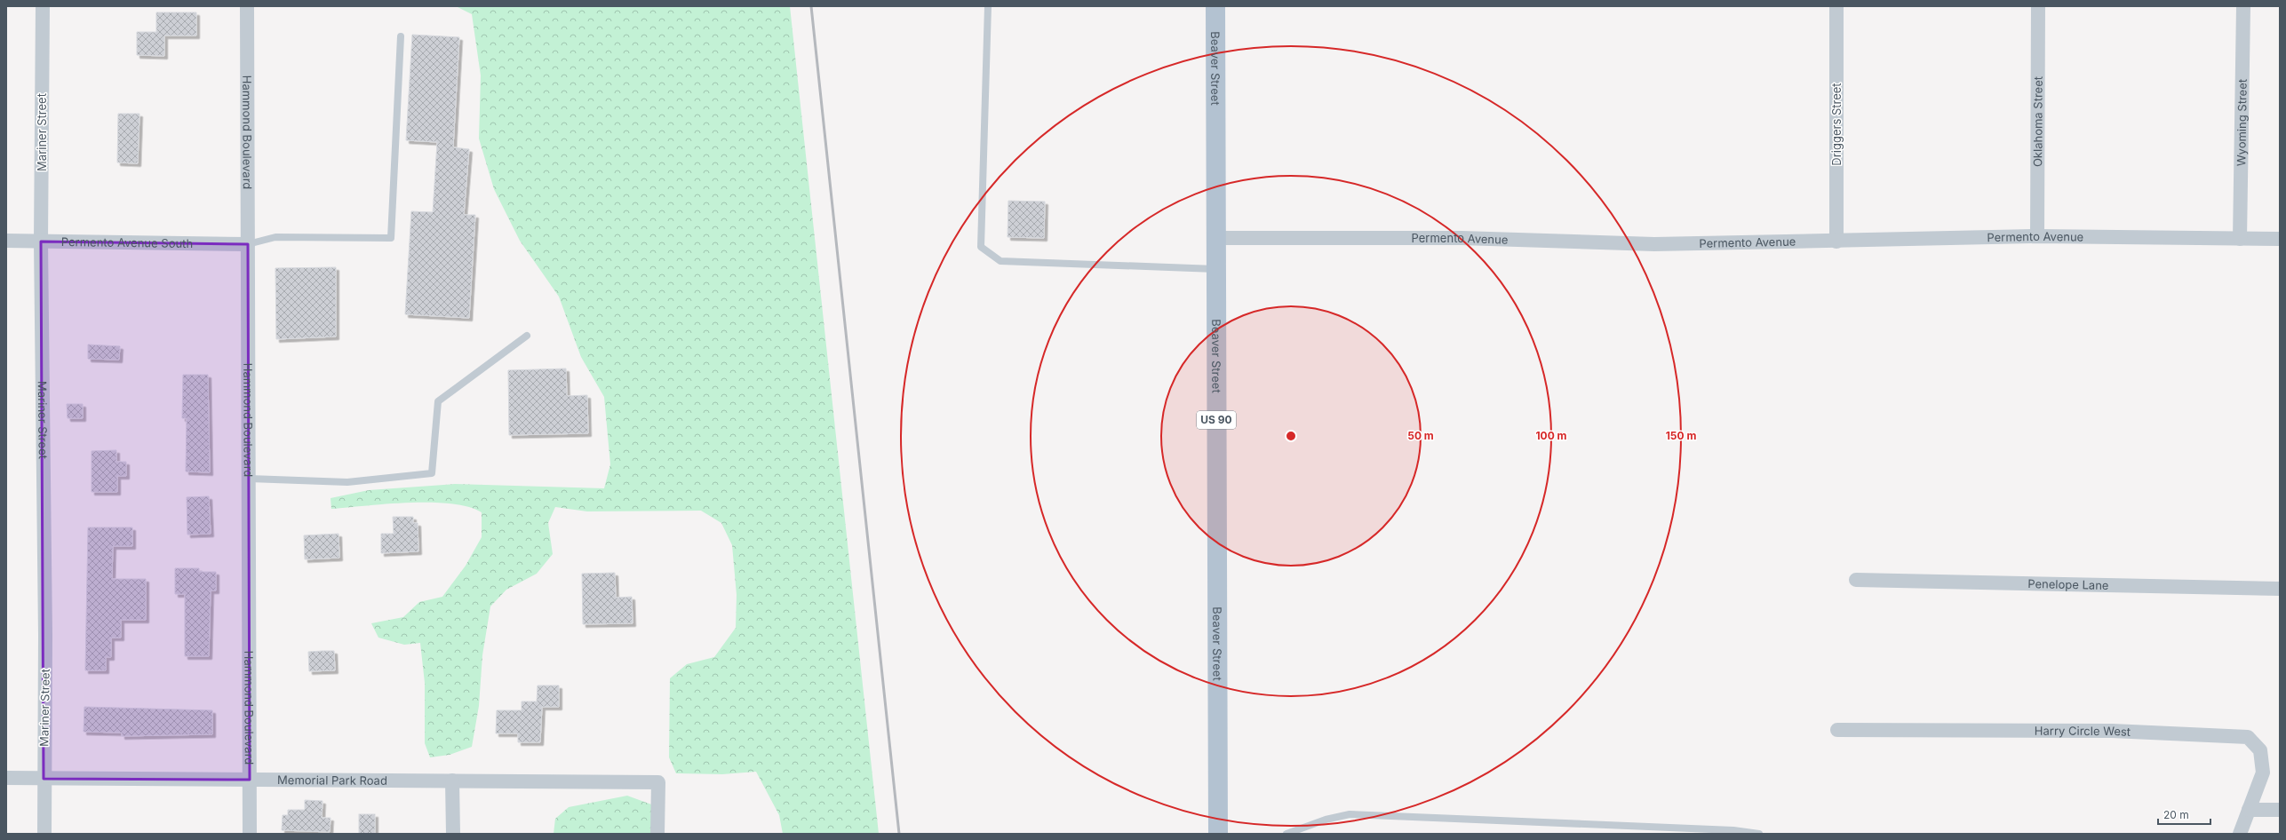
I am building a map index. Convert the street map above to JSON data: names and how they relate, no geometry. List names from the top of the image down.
{
  "streets": {
    "main road": ["Beaver Street", "US 90"],
    "street": [
      "Oklahoma Street",
      "Wyoming Street",
      "Driggers Street",
      "Mariner Street",
      "Hammond Boulevard",
      "Permento Avenue",
      "Permento Avenue South",
      "Penelope Lane",
      "Harry Circle West",
      "Memorial Park Road"
    ]
  },
  "crossings": [
    ["Beaver Street", "Permento Avenue"],
    ["Oklahoma Street", "Permento Avenue"],
    ["Wyoming Street", "Permento Avenue"],
    ["Driggers Street", "Permento Avenue"],
    ["Mariner Street", "Permento Avenue South"],
    ["Mariner Street", "Memorial Park Road"],
    ["Hammond Boulevard", "Permento Avenue South"],
    ["Hammond Boulevard", "Memorial Park Road"]
  ],
  "scale_bar": "20 m",
  "rings": ["50 m", "100 m", "150 m"]
}
